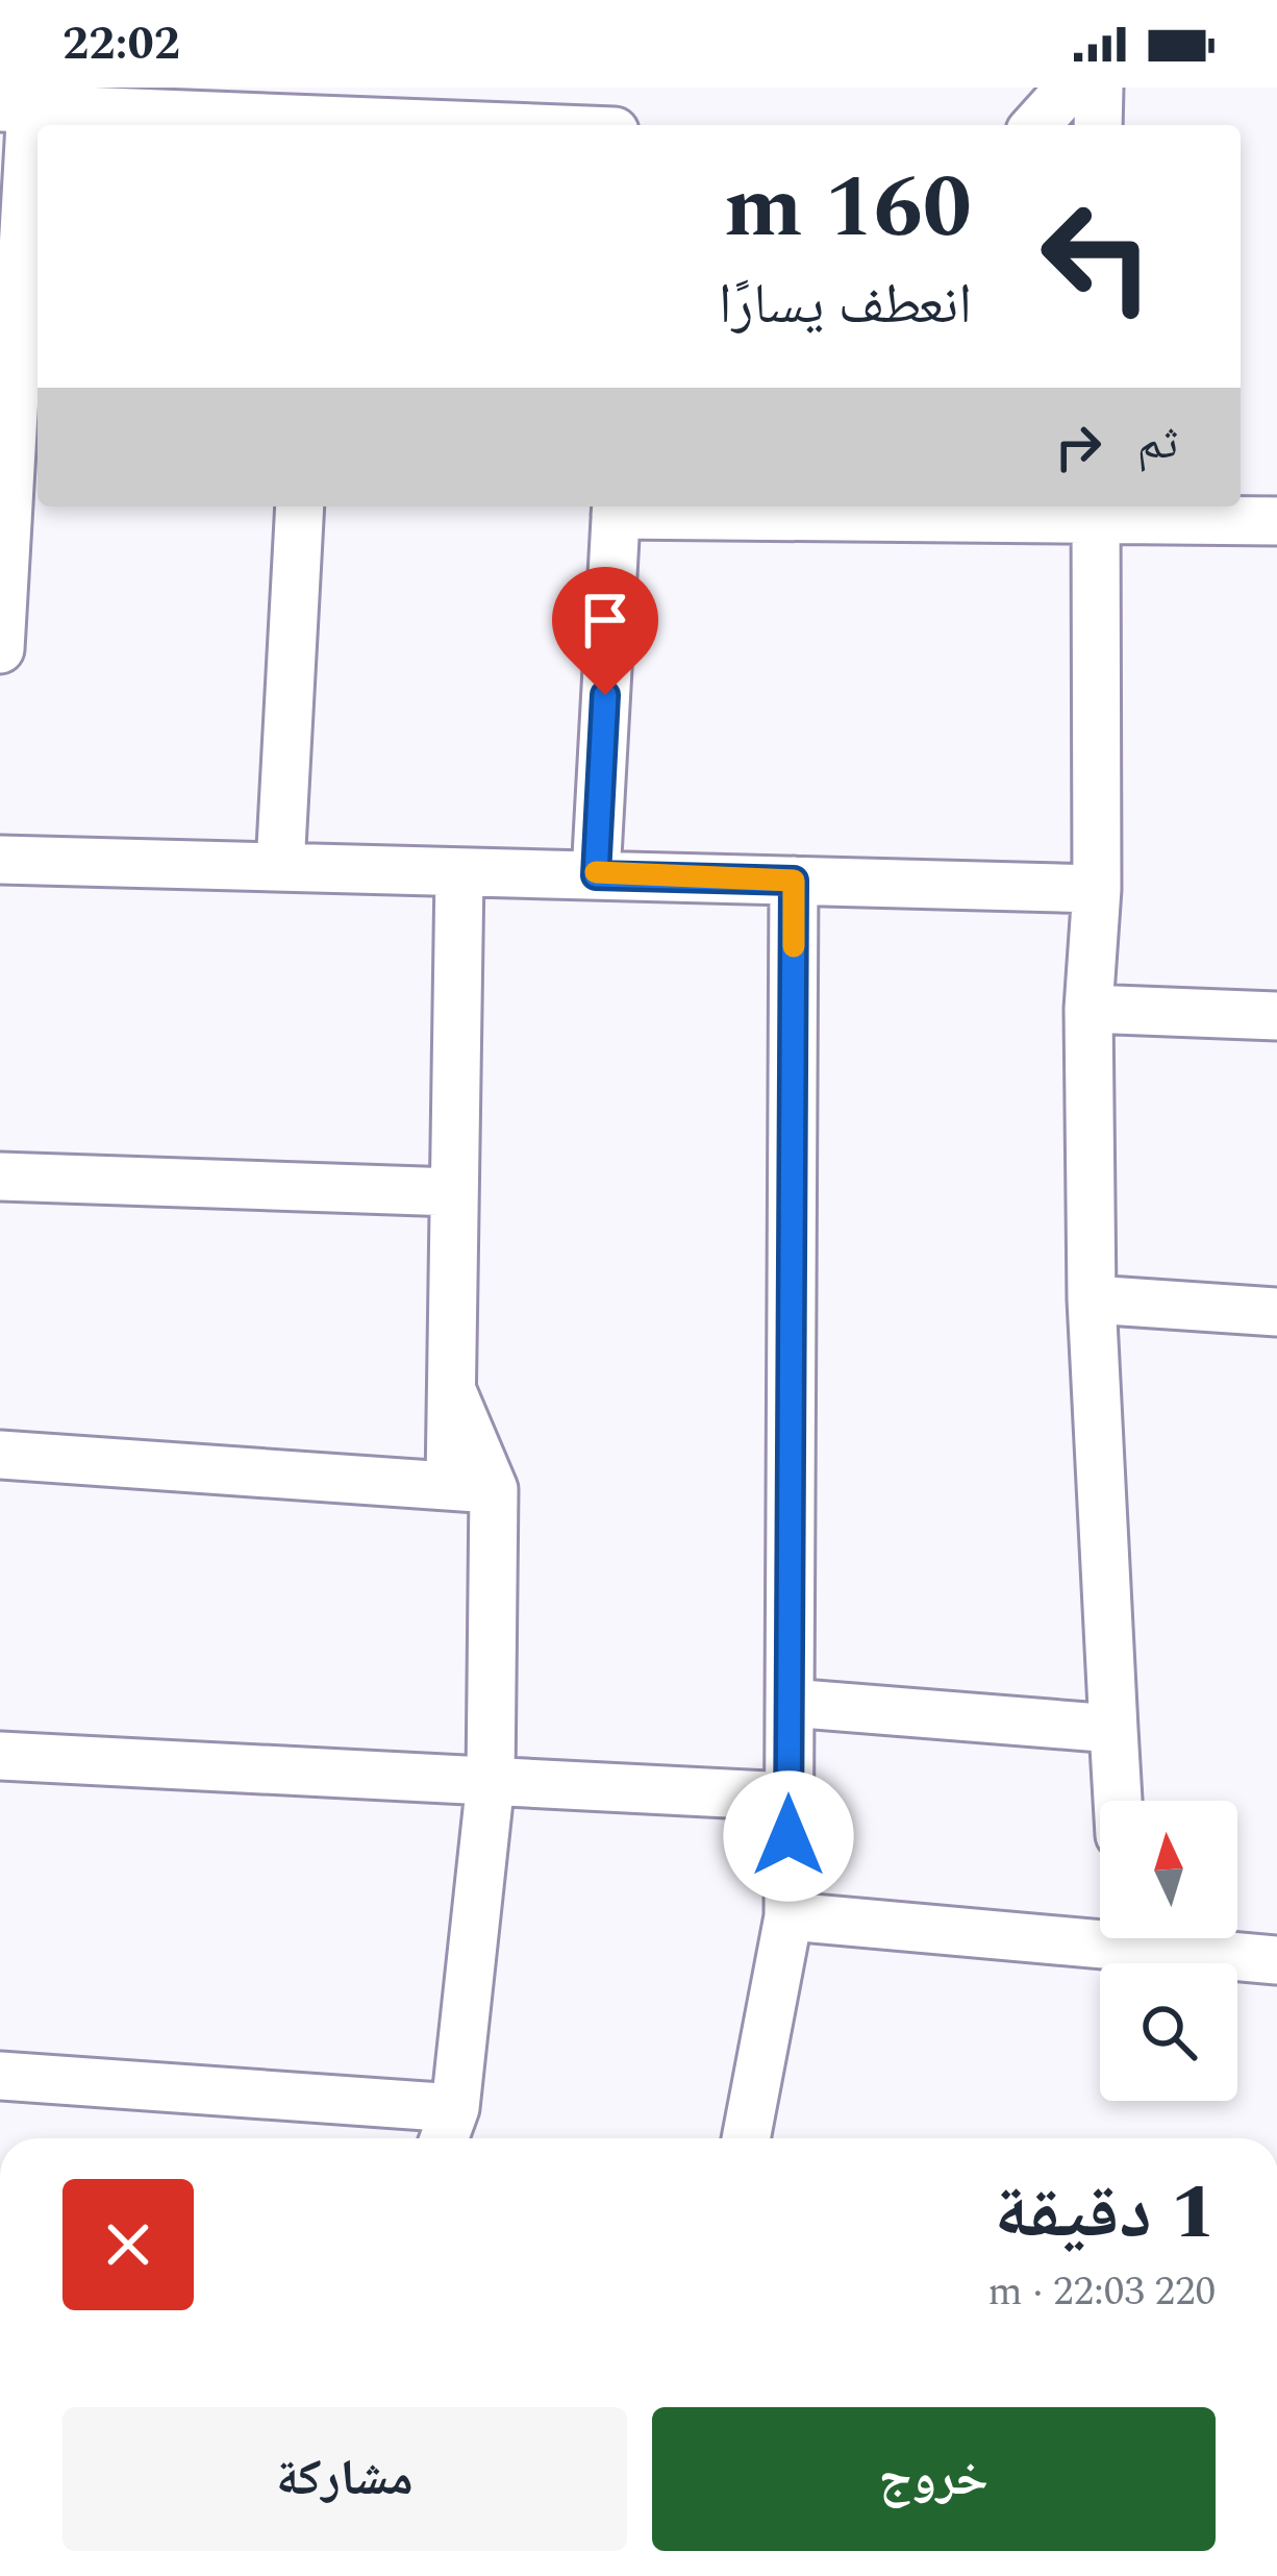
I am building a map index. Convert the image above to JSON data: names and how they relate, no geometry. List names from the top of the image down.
{
  "north": "top",
  "page": {
    "status": "22:02",
    "turn": ["160 m", "انعطف يسارًا"],
    "then": "ثم",
    "heading": ["1 دقيقة", "220 m · 22:03"],
    "buttons": ["خروج", "مشاركة"]
  }
}
